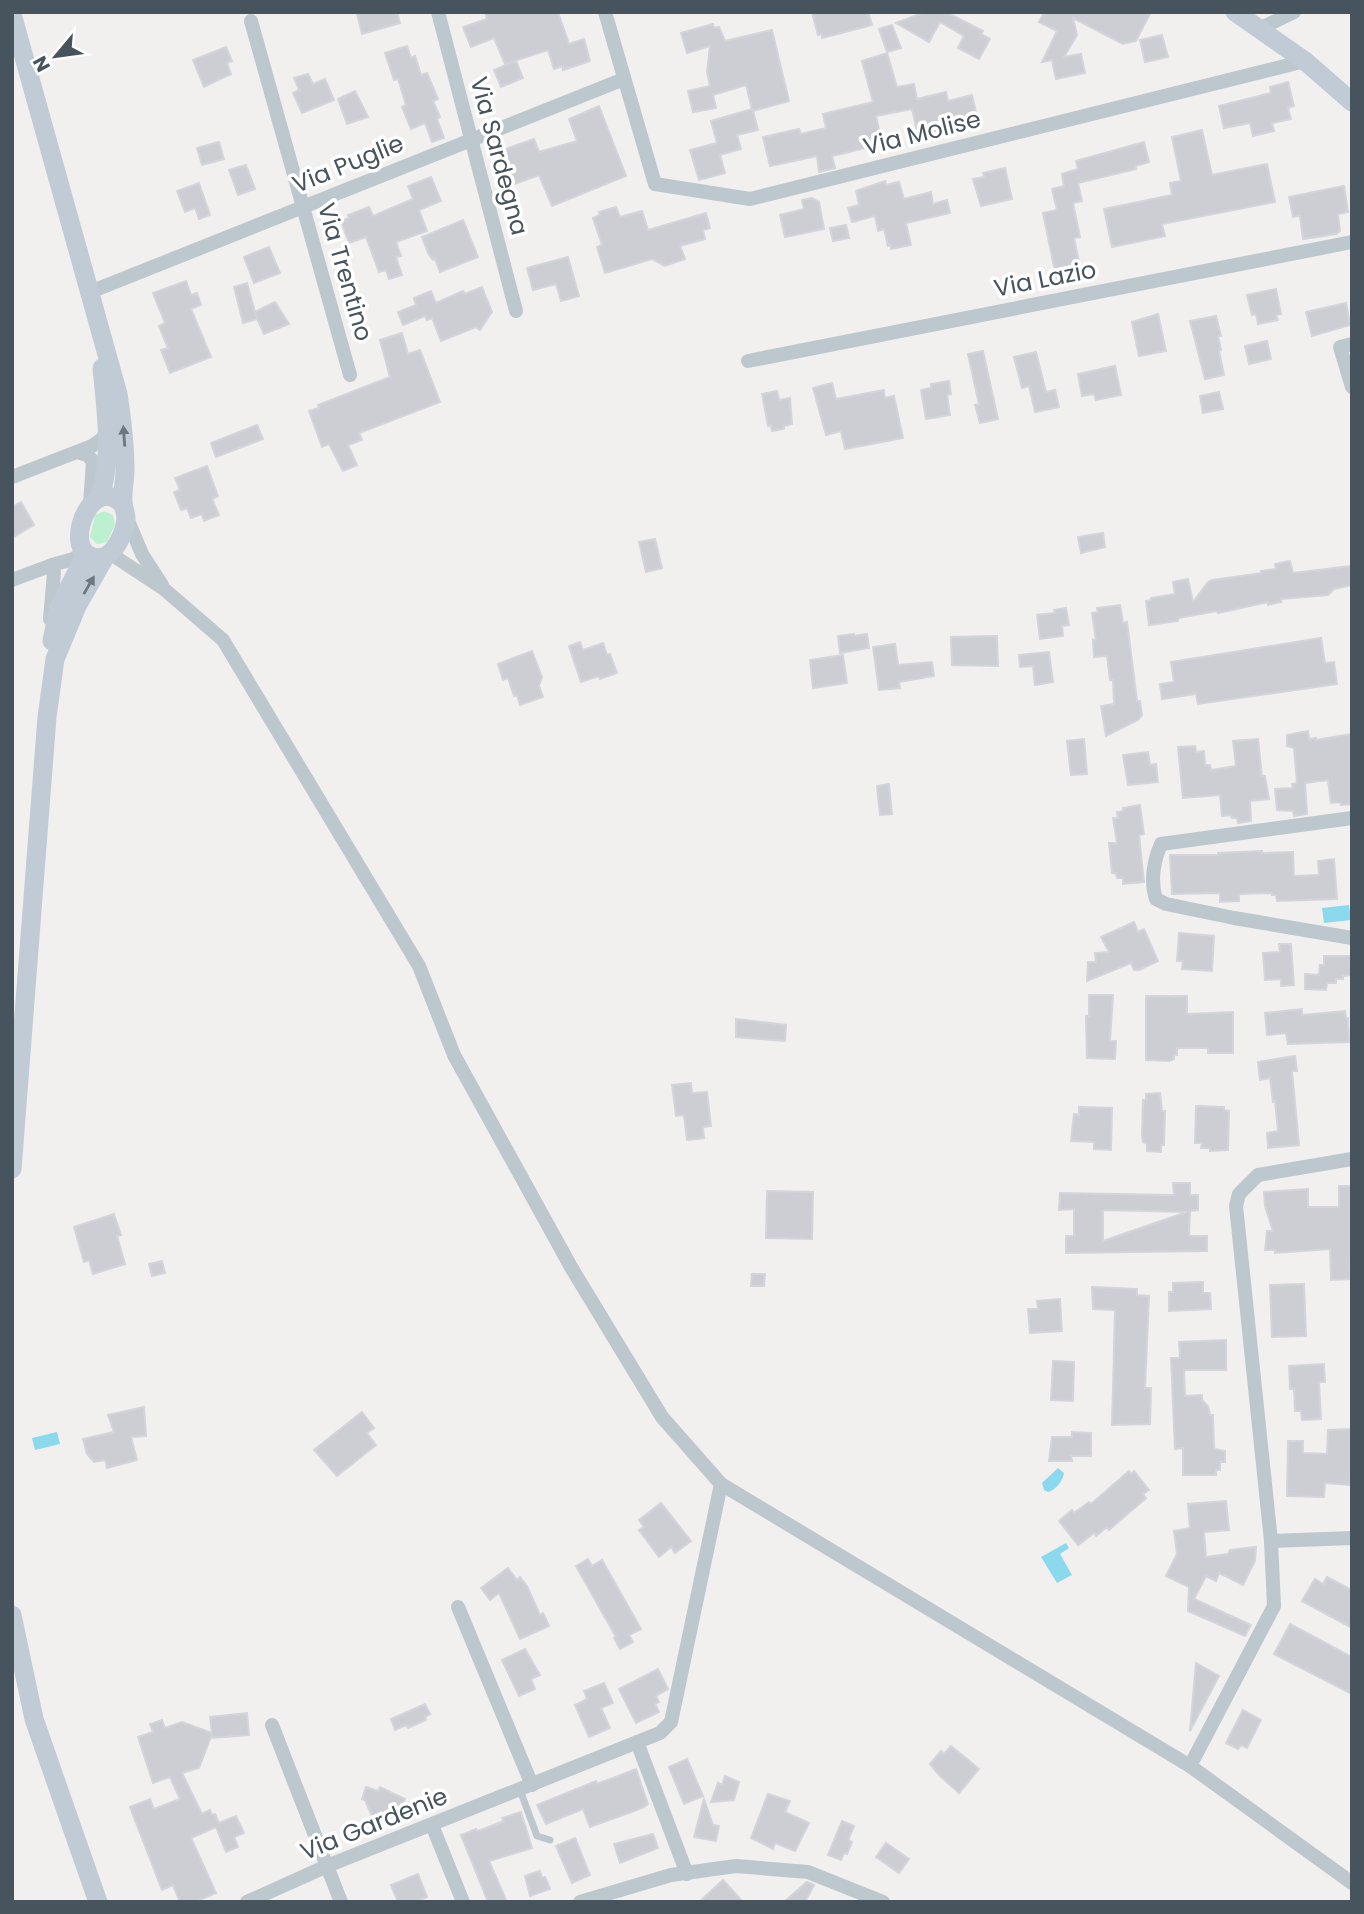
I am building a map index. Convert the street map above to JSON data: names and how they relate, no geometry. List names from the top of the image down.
{
  "streets": {
    "street": [
      "Via Molise",
      "Via Sardegna",
      "Via Puglie",
      "Via Trentino",
      "Via Lazio",
      "Via Gardenie"
    ]
  },
  "crossings": [
    ["Via Molise", "Via Puglie"],
    ["Via Sardegna", "Via Puglie"],
    ["Via Puglie", "Via Trentino"]
  ],
  "north": "bottom left"
}
